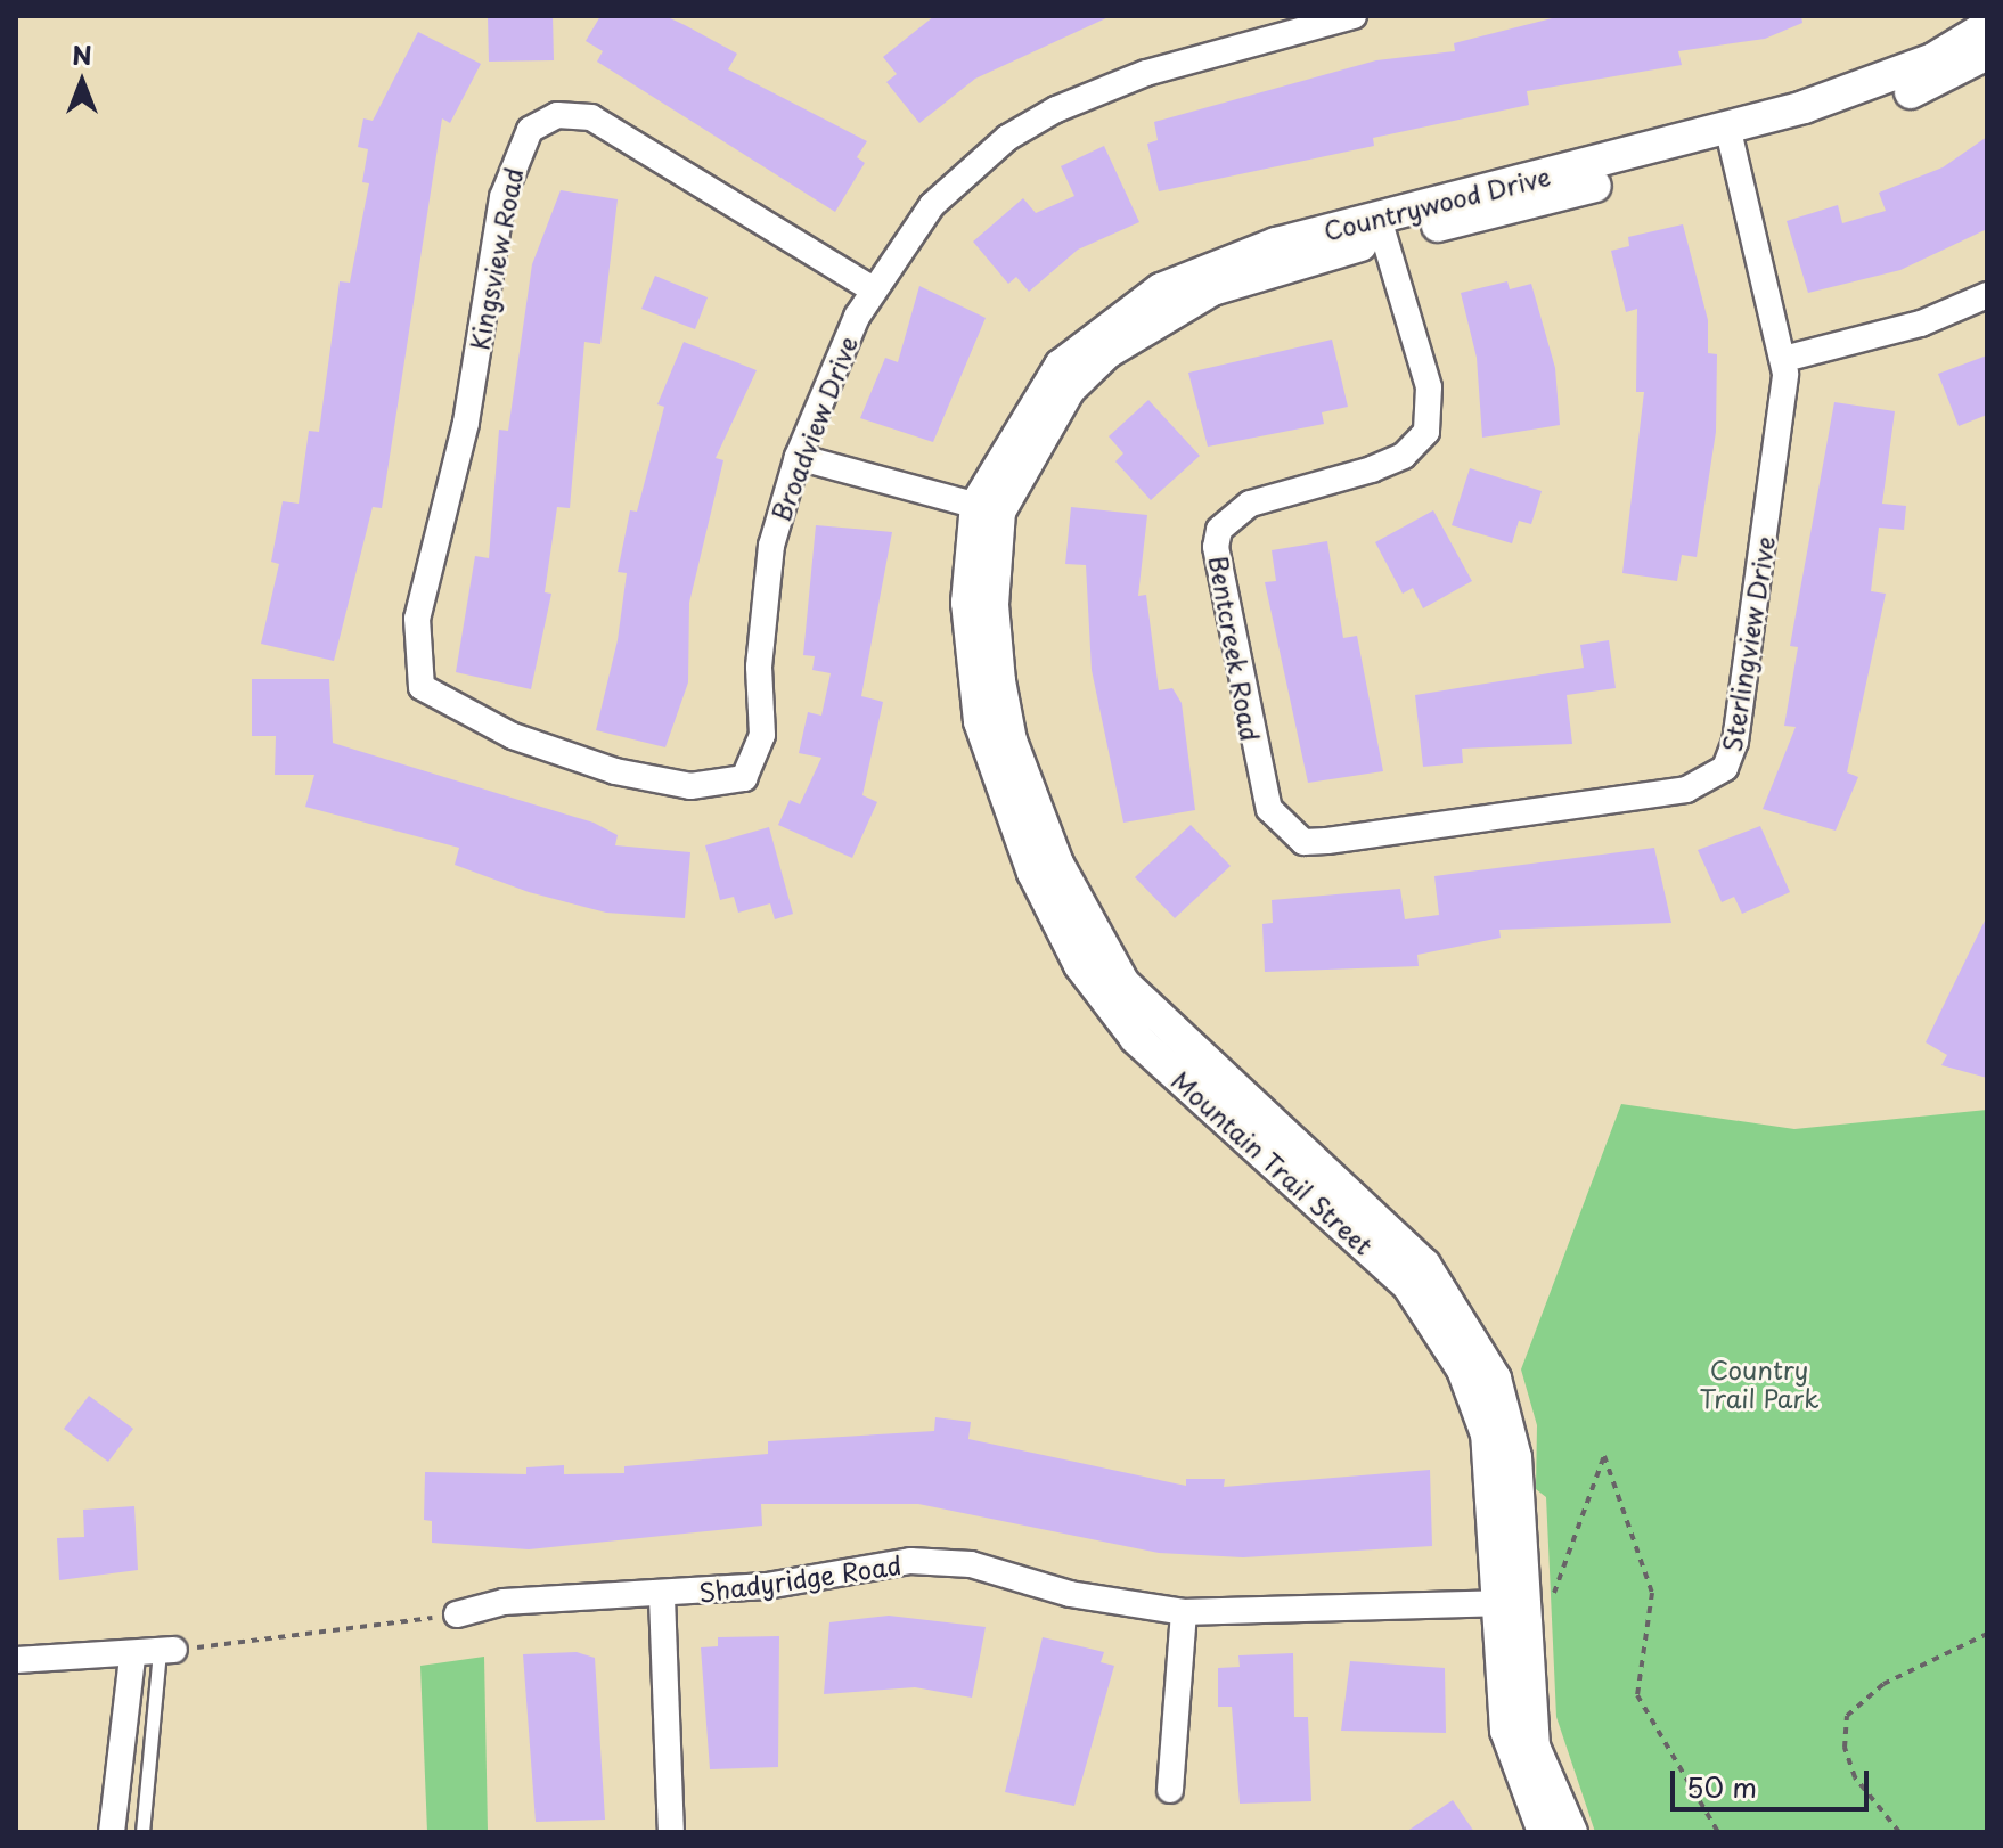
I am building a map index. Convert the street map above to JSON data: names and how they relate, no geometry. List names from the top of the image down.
{
  "streets": {
    "street": [
      "Countrywood Drive",
      "Kingsview Road",
      "Broadview Drive",
      "Sterlingview Drive",
      "Bentcreek Road",
      "Mountain Trail Street",
      "Shadyridge Road"
    ]
  },
  "crossings": [
    ["Countrywood Drive", "Sterlingview Drive"],
    ["Countrywood Drive", "Bentcreek Road"],
    ["Countrywood Drive", "Mountain Trail Street"],
    ["Kingsview Road", "Broadview Drive"],
    ["Sterlingview Drive", "Bentcreek Road"],
    ["Mountain Trail Street", "Shadyridge Road"]
  ],
  "parks": ["Country Trail Park"],
  "scale_bar": "50 m",
  "north": "top"
}
